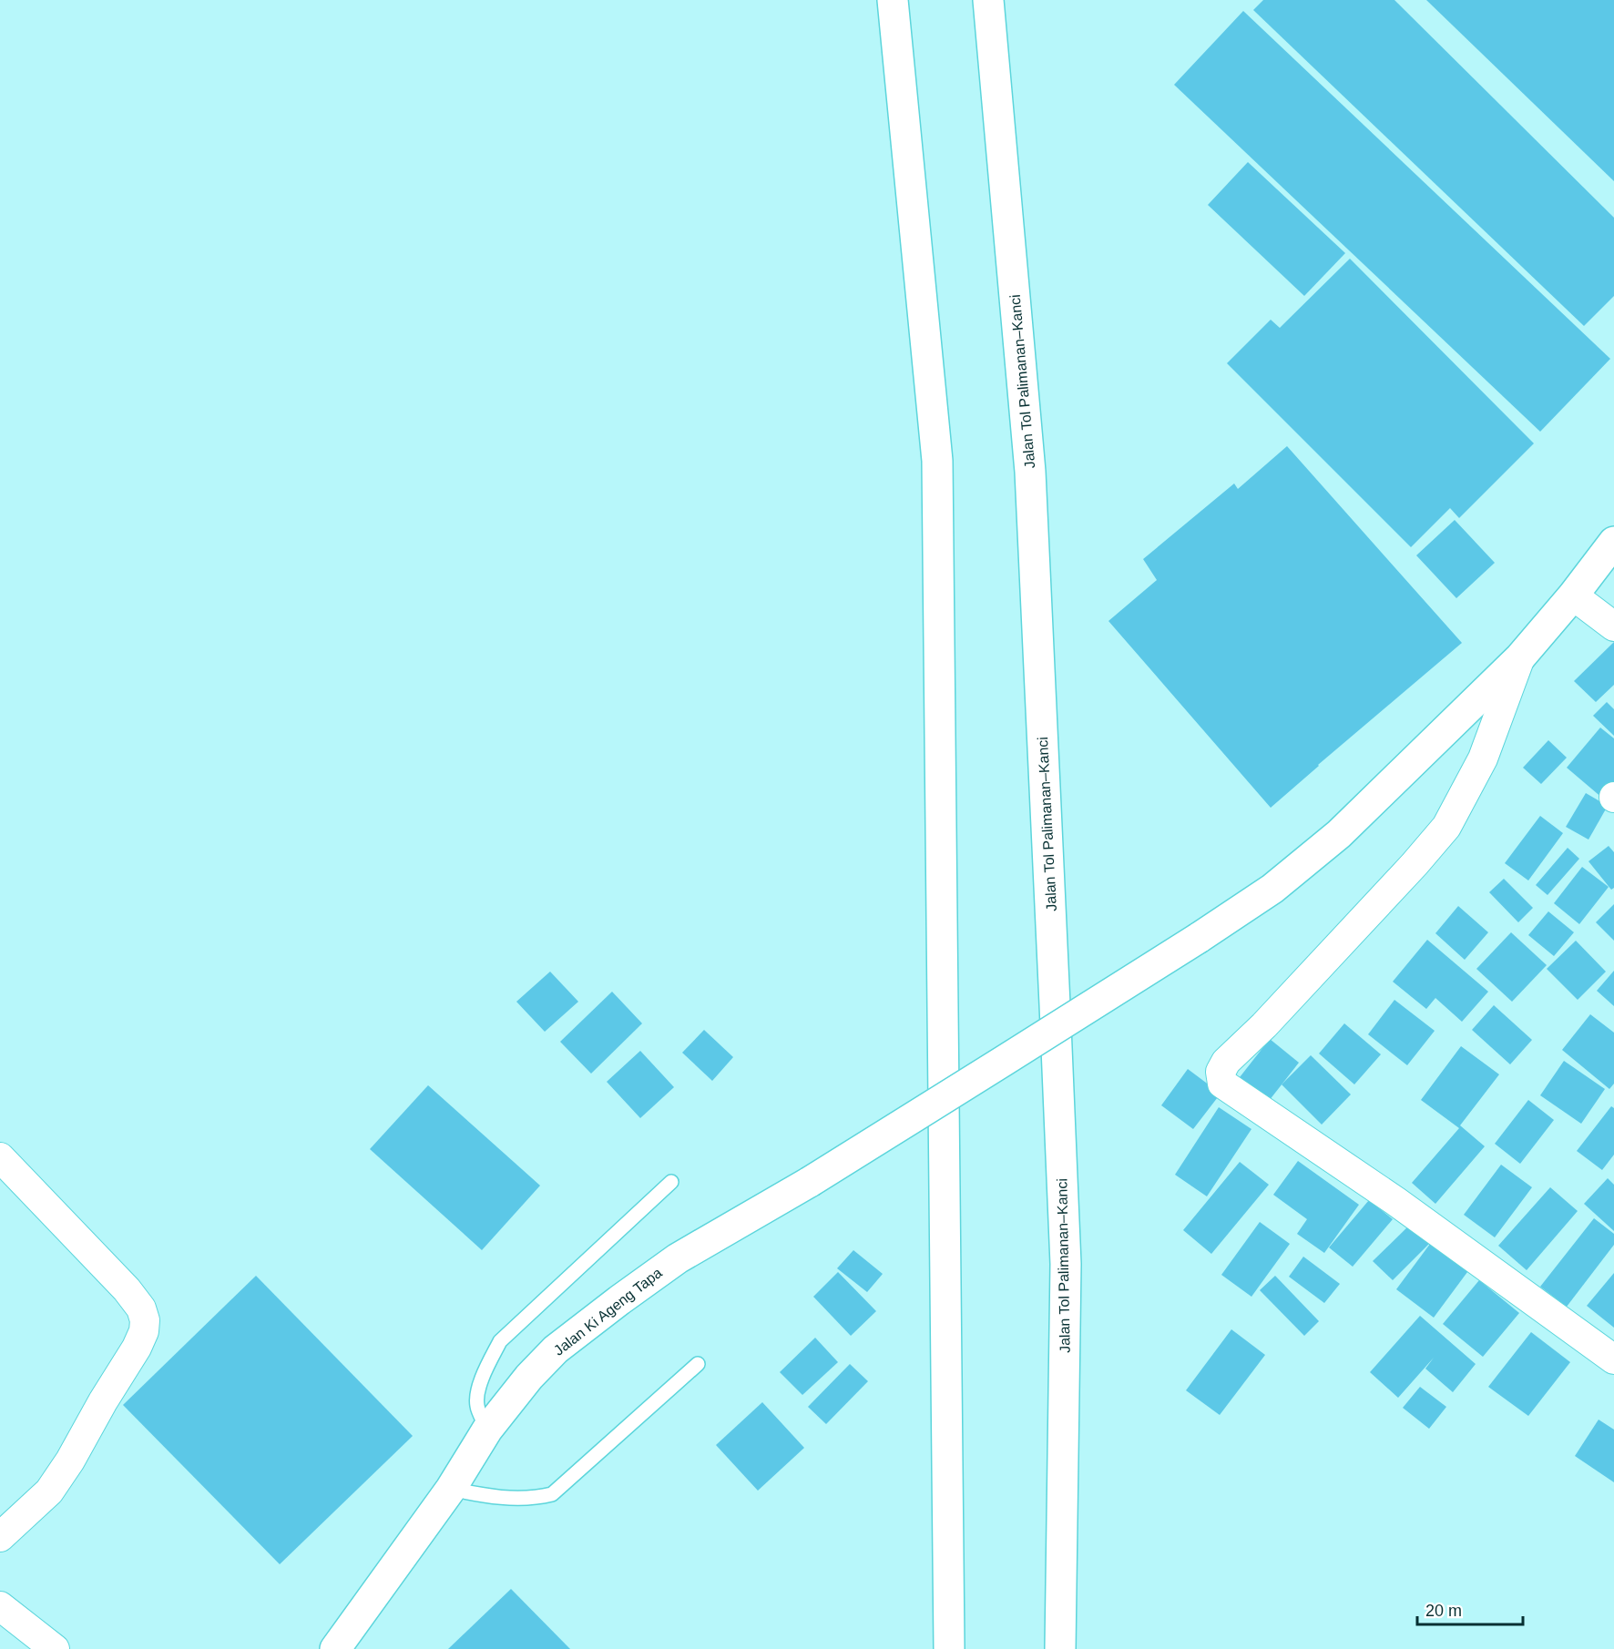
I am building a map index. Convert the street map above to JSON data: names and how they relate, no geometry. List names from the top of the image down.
{
  "streets": {
    "main road": ["Jalan Tol Palimanan–Kanci", "Jalan Ki Ageng Tapa"]
  },
  "scale_bar": "20 m"
}
